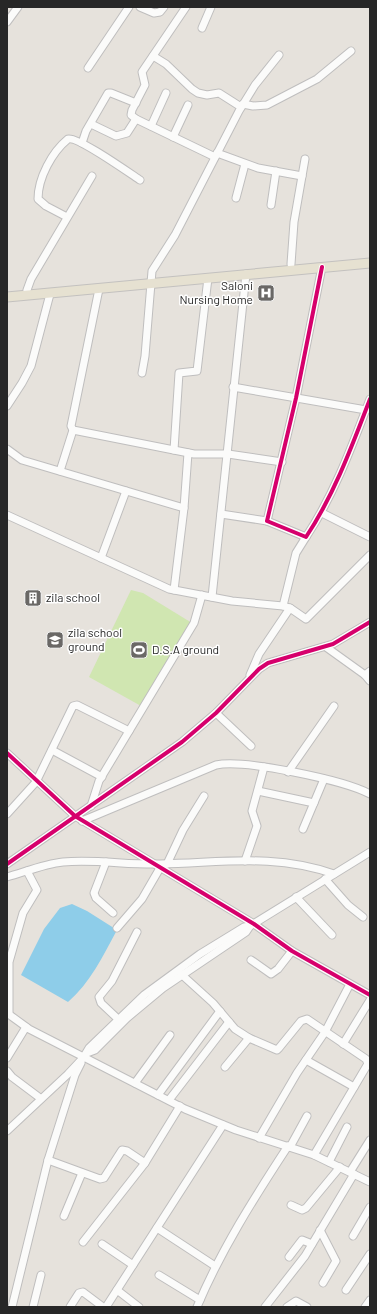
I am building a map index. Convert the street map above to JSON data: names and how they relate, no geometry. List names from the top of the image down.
{
  "places": {
    "hospital": ["Saloni Nursing Home"],
    "building": ["zila school"],
    "school or university": ["zila school ground"],
    "sports": ["D.S.A ground"]
  }
}
